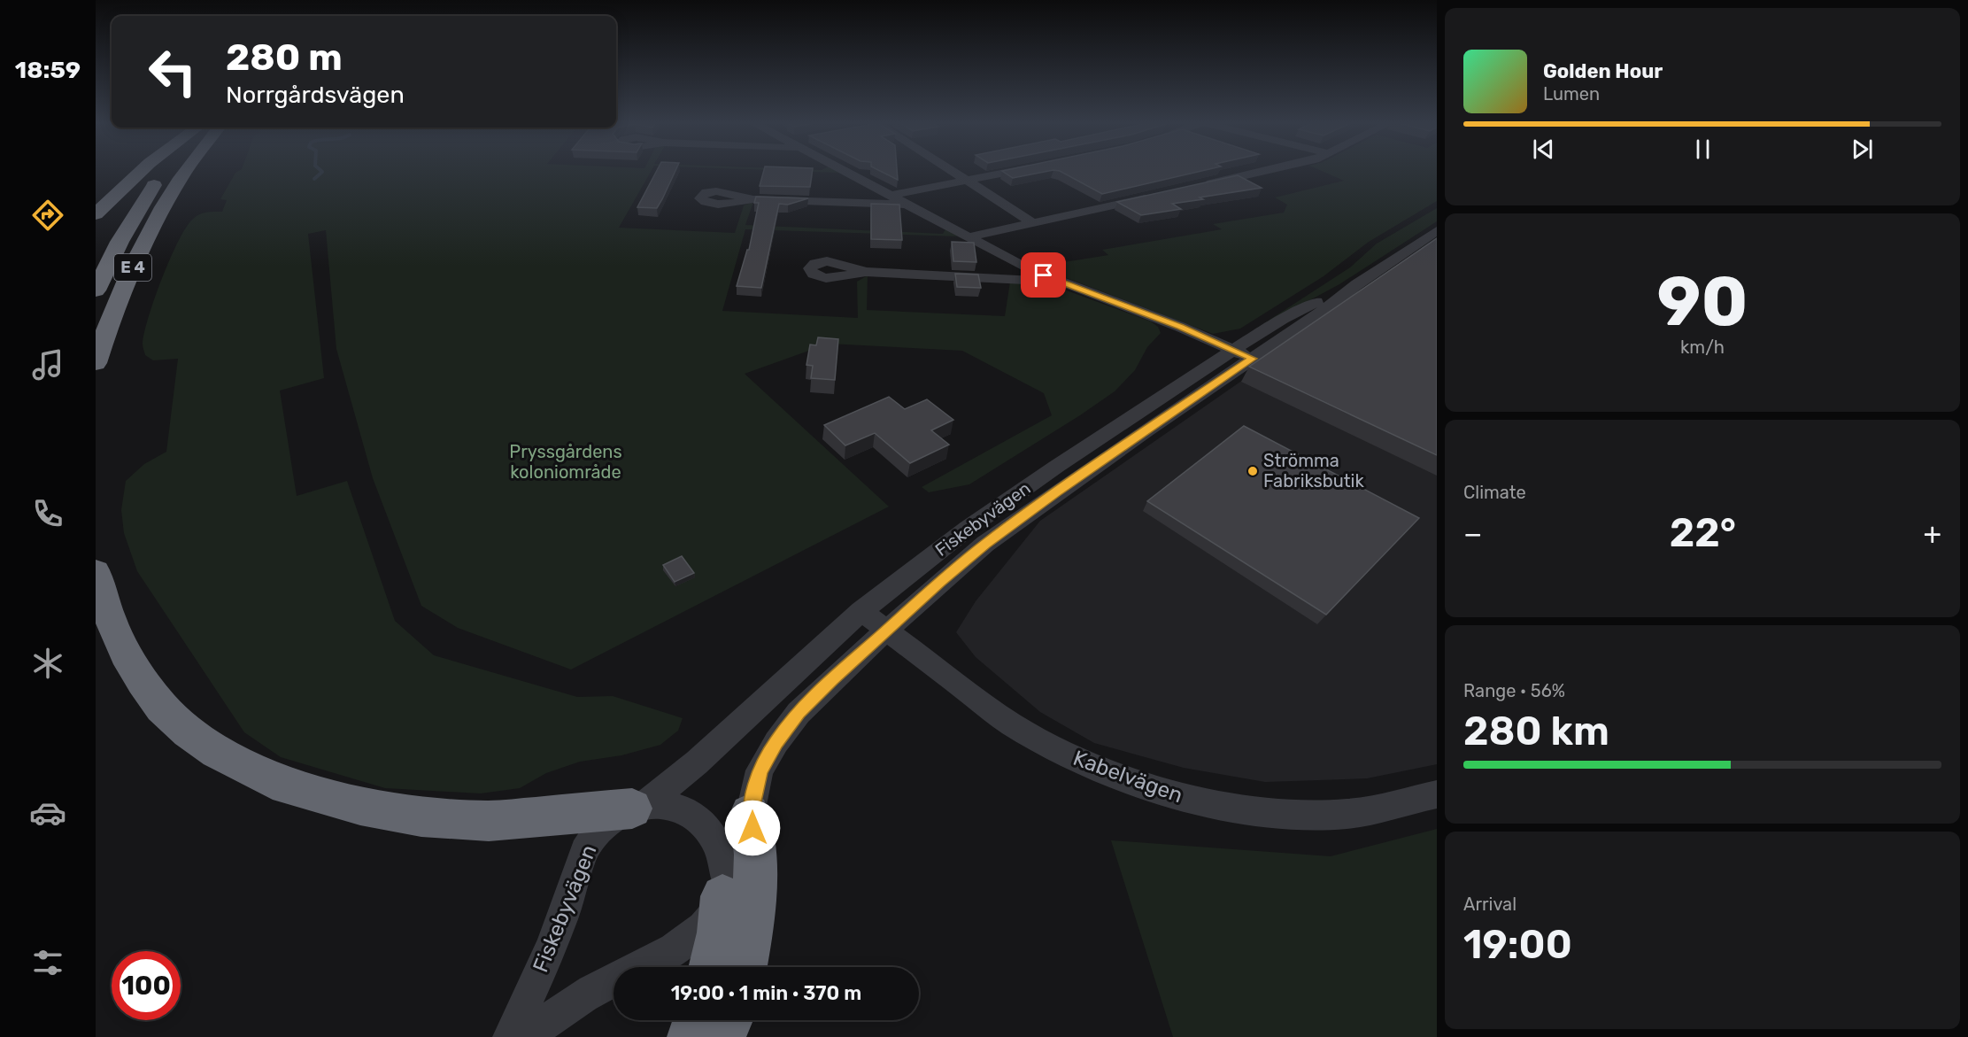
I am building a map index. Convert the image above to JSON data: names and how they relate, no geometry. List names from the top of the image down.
{
  "streets": {
    "highway": ["E 4"],
    "street": ["Fiskebyvägen", "Kabelvägen"]
  },
  "crossings": [
    ["Fiskebyvägen", "Kabelvägen"]
  ],
  "parks": ["Pryssgårdens koloniområde"],
  "places": ["Strömma Fabriksbutik"],
  "page": {
    "tabs": "18:59",
    "turn": ["280 m", "Norrgårdsvägen"],
    "song": ["Golden Hour", "Lumen"],
    "tile": [
      ["90", "km/h"],
      "Climate",
      ["Range · 56%", "280 km"],
      ["Arrival", "19:00"]
    ],
    "heat": ["−", "22°", "+"],
    "limit": "100",
    "trip": "19:00 · 1 min · 370 m"
  }
}
